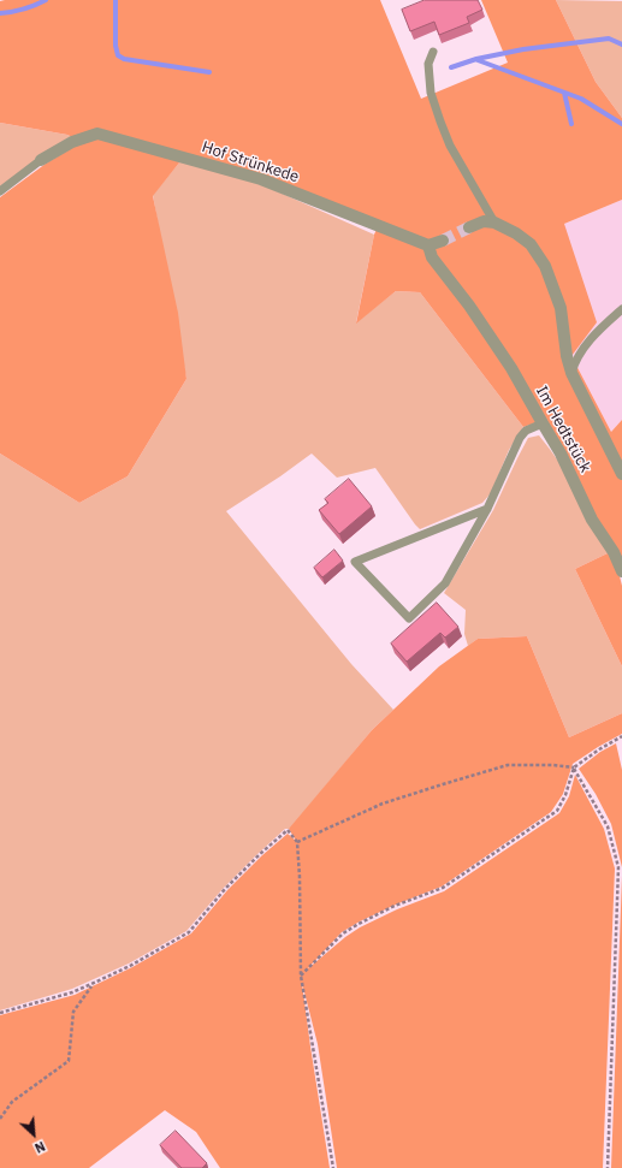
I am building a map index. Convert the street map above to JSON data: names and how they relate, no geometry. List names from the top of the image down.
{
  "streets": {
    "street": ["Hof Strünkede", "Im Hedtstück"]
  },
  "crossings": [
    ["Hof Strünkede", "Im Hedtstück"]
  ],
  "north": "bottom right"
}
